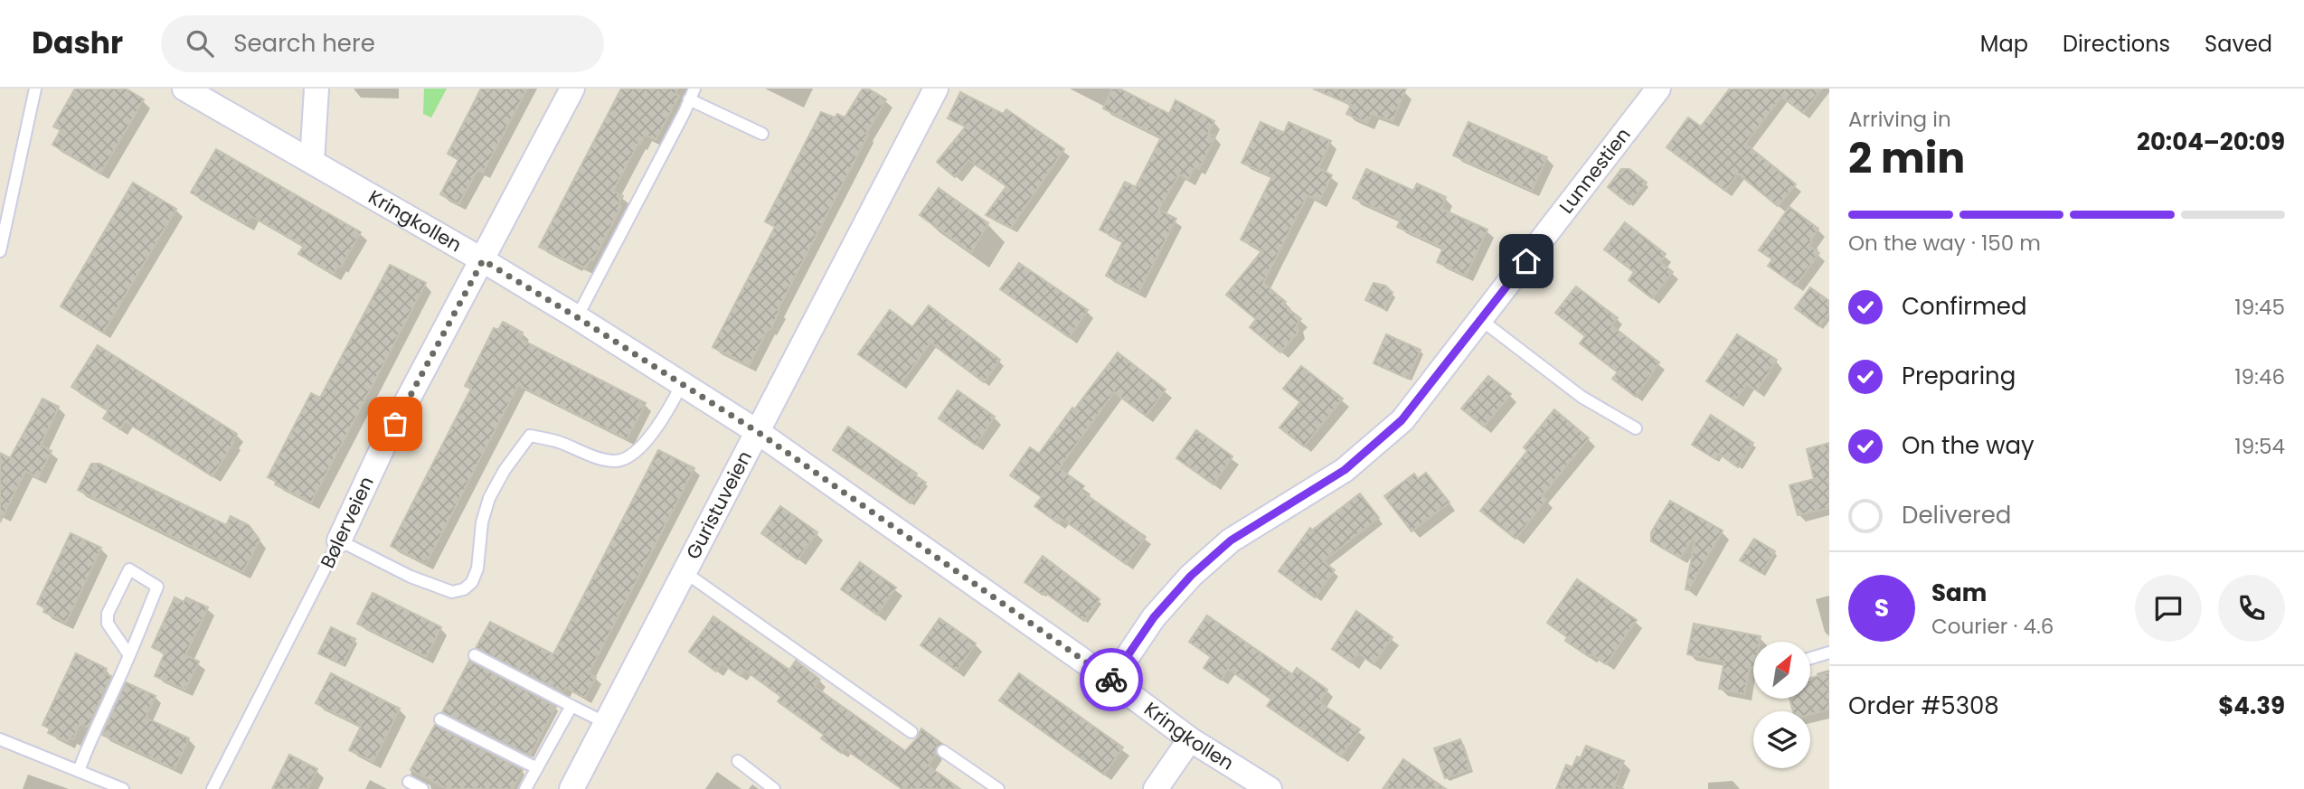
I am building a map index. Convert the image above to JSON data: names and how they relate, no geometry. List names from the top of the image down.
{
  "streets": {
    "street": [
      "Lunnestien",
      "Kringkollen",
      "Guristuveien",
      "Bølerveien"
    ]
  },
  "crossings": [
    ["Lunnestien", "Kringkollen"],
    ["Kringkollen", "Guristuveien"],
    ["Kringkollen", "Bølerveien"]
  ],
  "north": "top right",
  "page": {
    "header": "Dashr",
    "search": "Search here",
    "nav": ["Map", "Directions", "Saved"],
    "heading": ["2 min", "Arriving in", "20:04–20:09"],
    "panel": [
      "Sam",
      "Courier · 4.6",
      "Order #5308",
      "$4.39"
    ],
    "bar": "On the way · 150 m",
    "list": [
      ["Confirmed", "19:45"],
      ["Preparing", "19:46"],
      ["On the way", "19:54"],
      "Delivered"
    ],
    "round": "S"
  }
}
